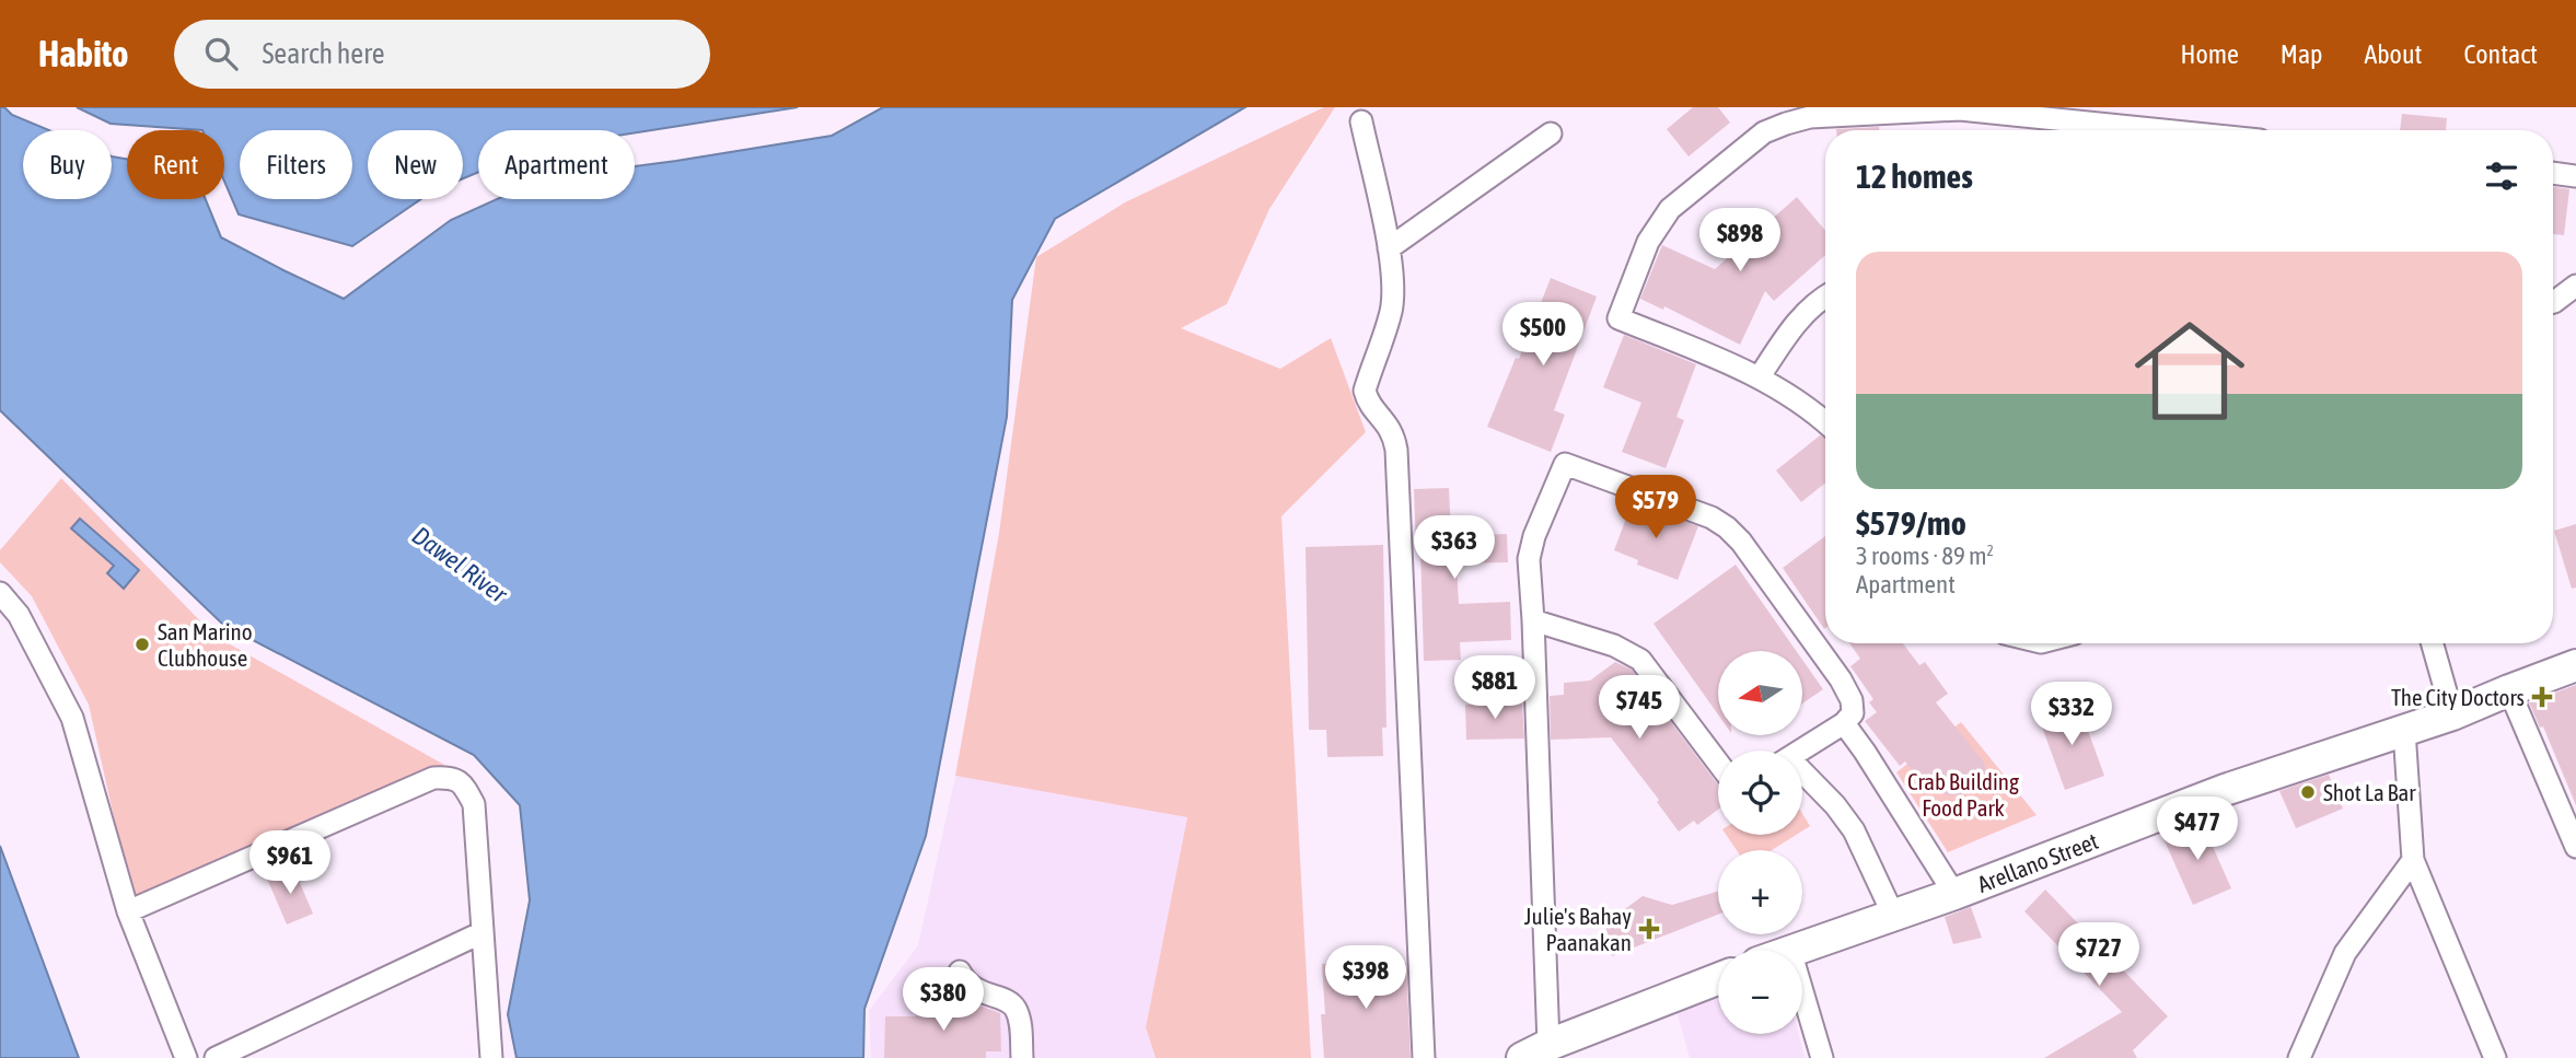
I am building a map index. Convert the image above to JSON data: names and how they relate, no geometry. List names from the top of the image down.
{
  "streets": {
    "highway": ["Arellano Street"]
  },
  "water": ["Dawel River"],
  "parks": ["Crab Building Food Park"],
  "places": {
    "other": ["San Marino Clubhouse", "Shot La Bar"],
    "health": ["The City Doctors", "Julie's Bahay Paanakan"]
  },
  "north": "left",
  "page": {
    "header": "Habito",
    "search": "Search here",
    "nav": [
      "Home",
      "Map",
      "About",
      "Contact"
    ],
    "chip": [
      "Buy",
      "Rent",
      "Filters",
      "New",
      "Apartment"
    ],
    "heading": "12 homes",
    "price": [
      "$898",
      "$500",
      "$579",
      "$363",
      "$881",
      "$745",
      "$332",
      "$477",
      "$961",
      "$727",
      "$398",
      "$380"
    ],
    "list": [
      {
        "name": "$579/mo",
        "note": "3 rooms · 89 m² · Apartment"
      }
    ],
    "map_buttons": ["+", "−"]
  }
}
